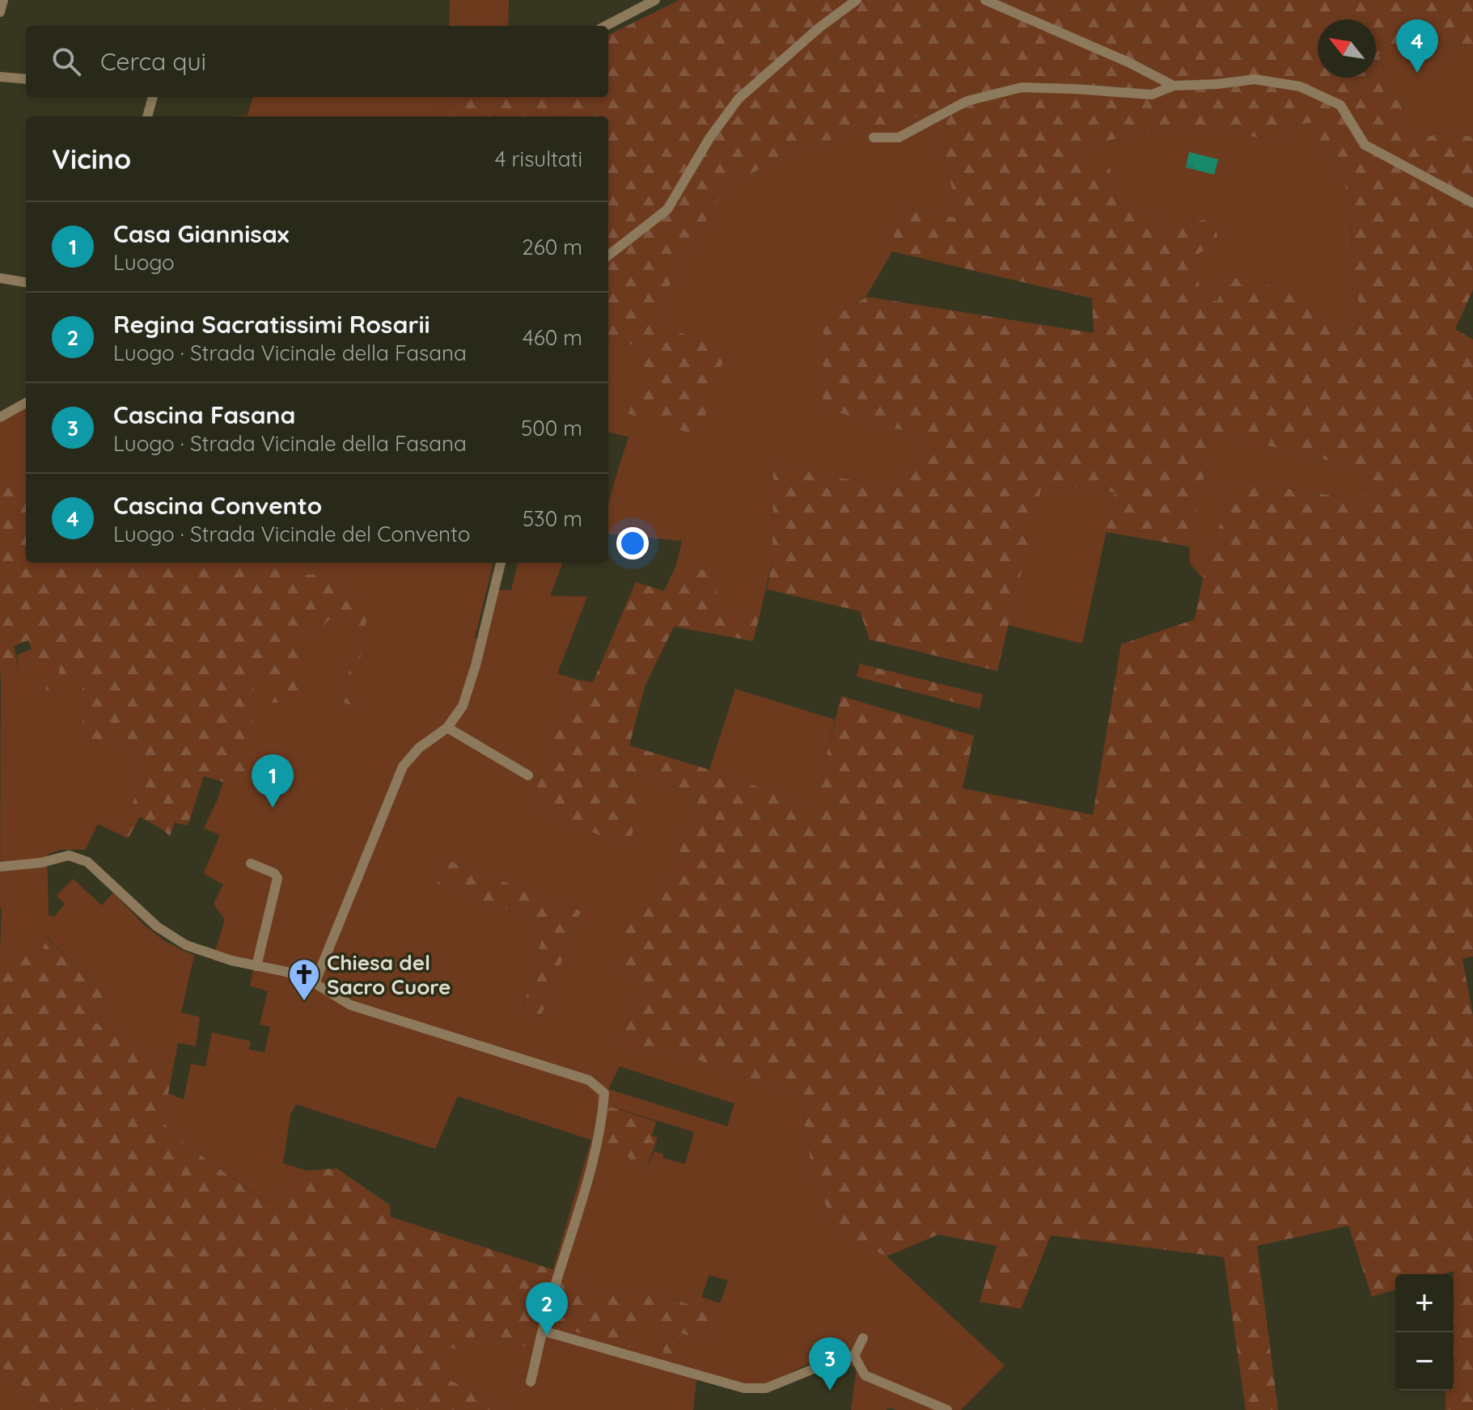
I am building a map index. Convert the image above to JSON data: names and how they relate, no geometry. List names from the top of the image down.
{
  "places": {
    "church": ["Chiesa del Sacro Cuore"]
  },
  "north": "top left",
  "page": {
    "pins": [
      "4",
      "1",
      "2",
      "3"
    ],
    "search": "Cerca qui",
    "heading": ["Vicino", "4 risultati"],
    "list": [
      {
        "mark": "1",
        "name": "Casa Giannisax",
        "note": "Luogo",
        "value": "260 m"
      },
      {
        "mark": "2",
        "name": "Regina Sacratissimi Rosarii",
        "note": "Luogo · Strada Vicinale della Fasana",
        "value": "460 m"
      },
      {
        "mark": "3",
        "name": "Cascina Fasana",
        "note": "Luogo · Strada Vicinale della Fasana",
        "value": "500 m"
      },
      {
        "mark": "4",
        "name": "Cascina Convento",
        "note": "Luogo · Strada Vicinale del Convento",
        "value": "530 m"
      }
    ],
    "map_buttons": ["+", "−"]
  }
}
